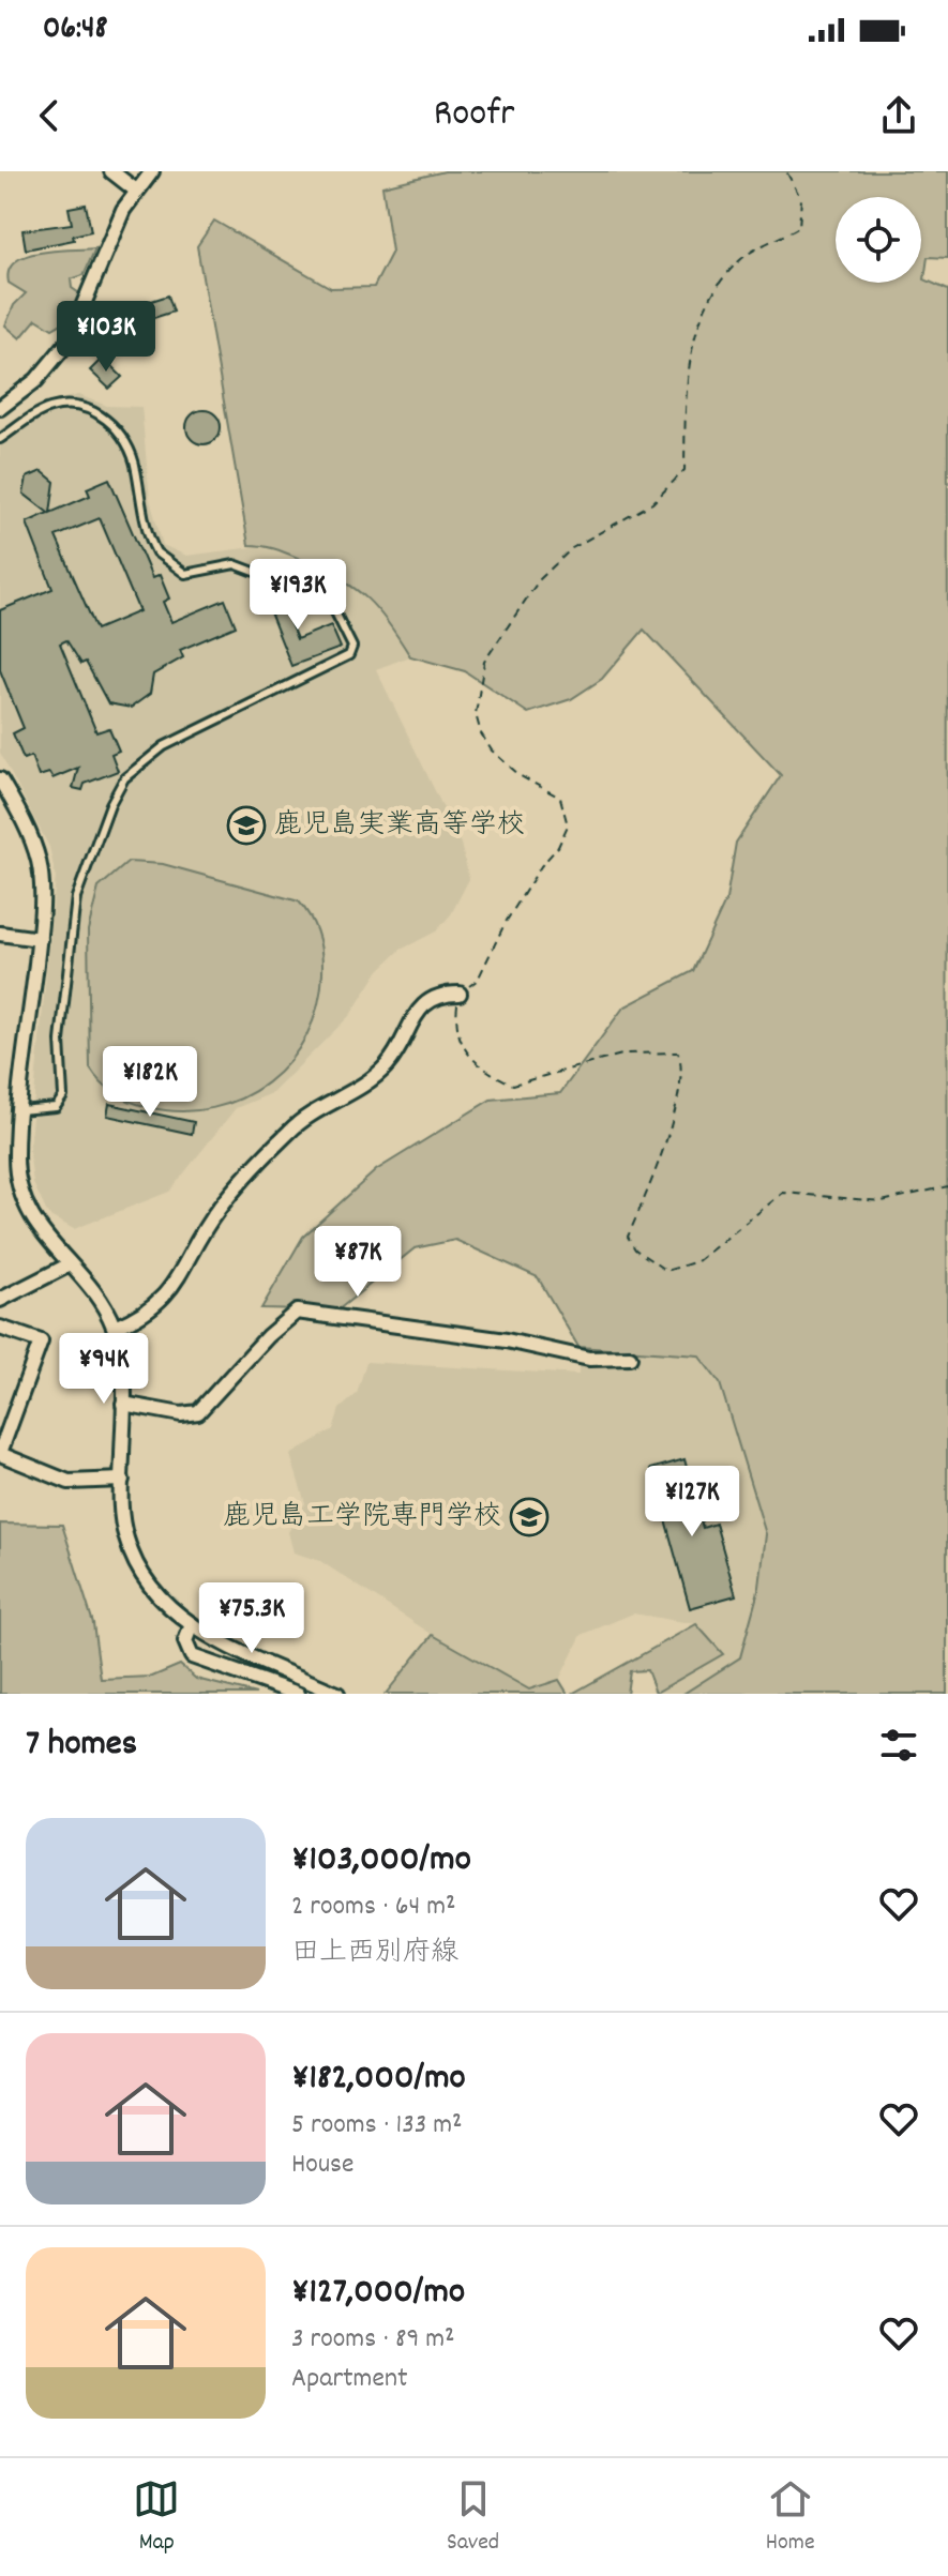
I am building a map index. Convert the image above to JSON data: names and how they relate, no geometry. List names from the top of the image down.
{
  "places": {
    "school or university": ["鹿児島実業高等学校", "鹿児島工学院専門学校"]
  },
  "page": {
    "status": "06:48",
    "header": "Roofr",
    "price": [
      "¥103K",
      "¥193K",
      "¥182K",
      "¥87K",
      "¥94K",
      "¥127K",
      "¥75.3K"
    ],
    "heading": "7 homes",
    "list": [
      {
        "name": "¥103,000/mo",
        "note": "2 rooms · 64 m² · 田上西別府線"
      },
      {
        "name": "¥182,000/mo",
        "note": "5 rooms · 133 m² · House"
      },
      {
        "name": "¥127,000/mo",
        "note": "3 rooms · 89 m² · Apartment"
      }
    ],
    "tabs": ["Map", "Saved", "Home"]
  }
}
